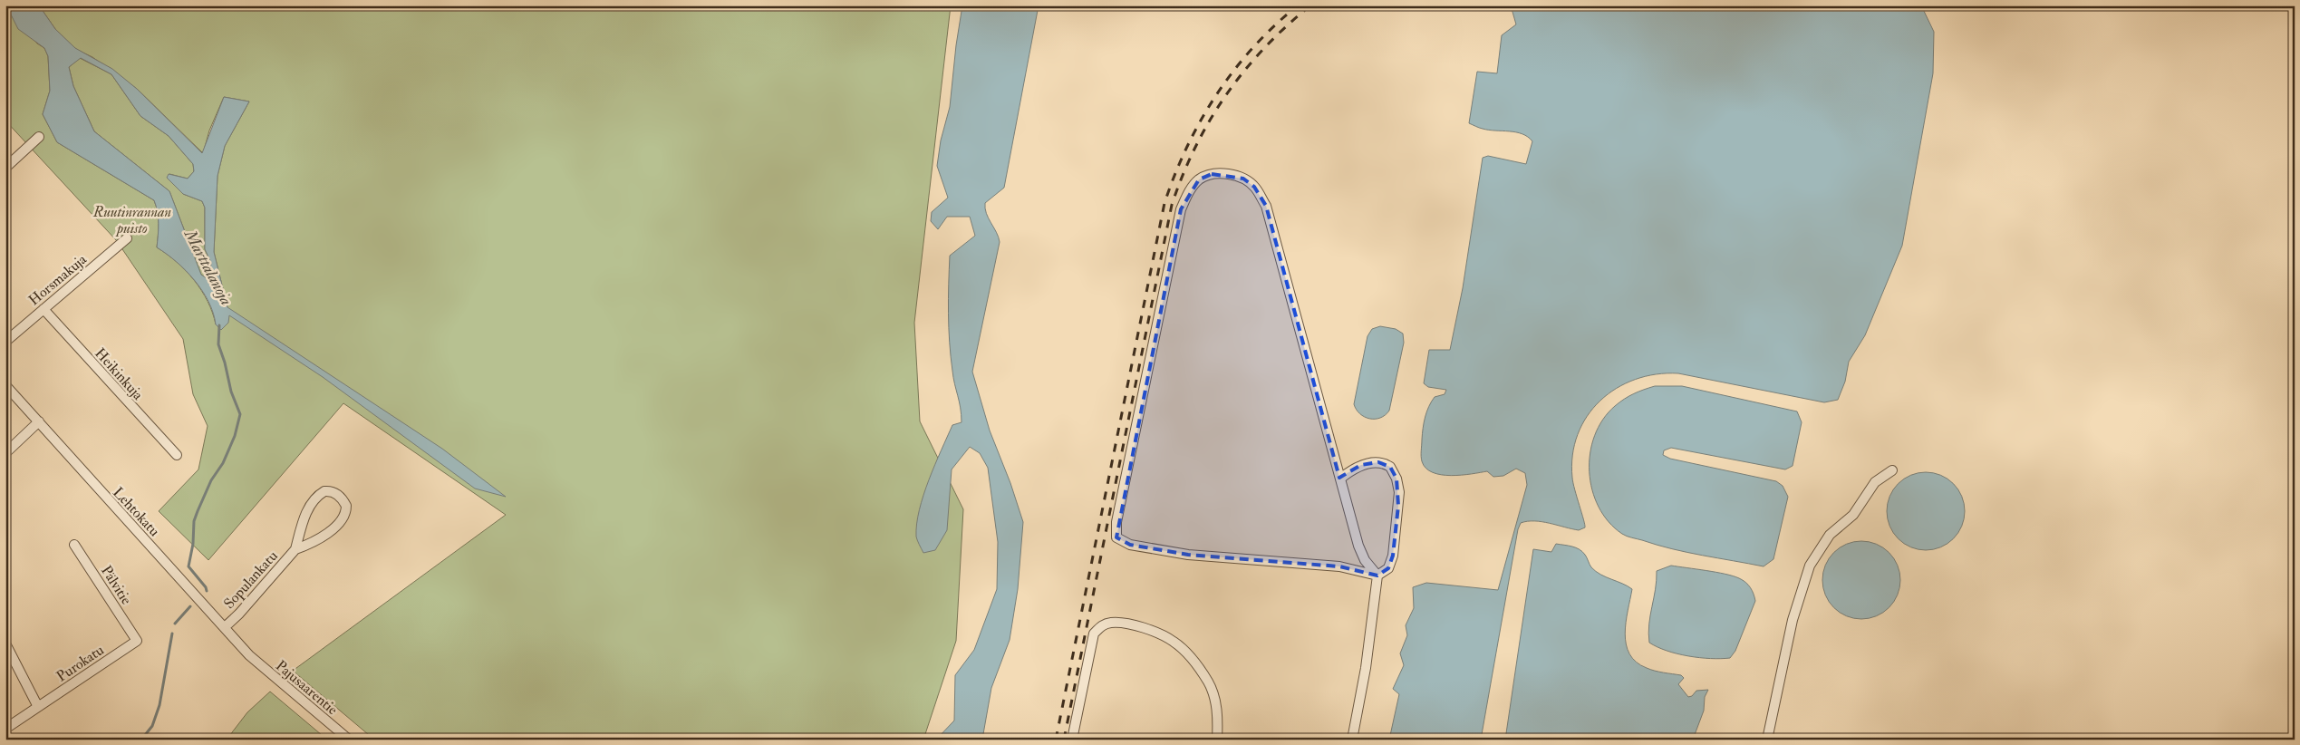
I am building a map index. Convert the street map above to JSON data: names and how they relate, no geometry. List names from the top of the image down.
{
  "streets": {
    "street": [
      "Horsmakuja",
      "Heikinkuja",
      "Lehtokatu",
      "Sopulankatu",
      "Pälvitie",
      "Purokatu",
      "Pajusaarentie"
    ]
  },
  "crossings": [
    ["Horsmakuja", "Heikinkuja"],
    ["Lehtokatu", "Sopulankatu"],
    ["Lehtokatu", "Pajusaarentie"],
    ["Pälvitie", "Purokatu"]
  ],
  "water": ["Marttalanoja"],
  "parks": ["Ruutinrannan puisto"]
}
